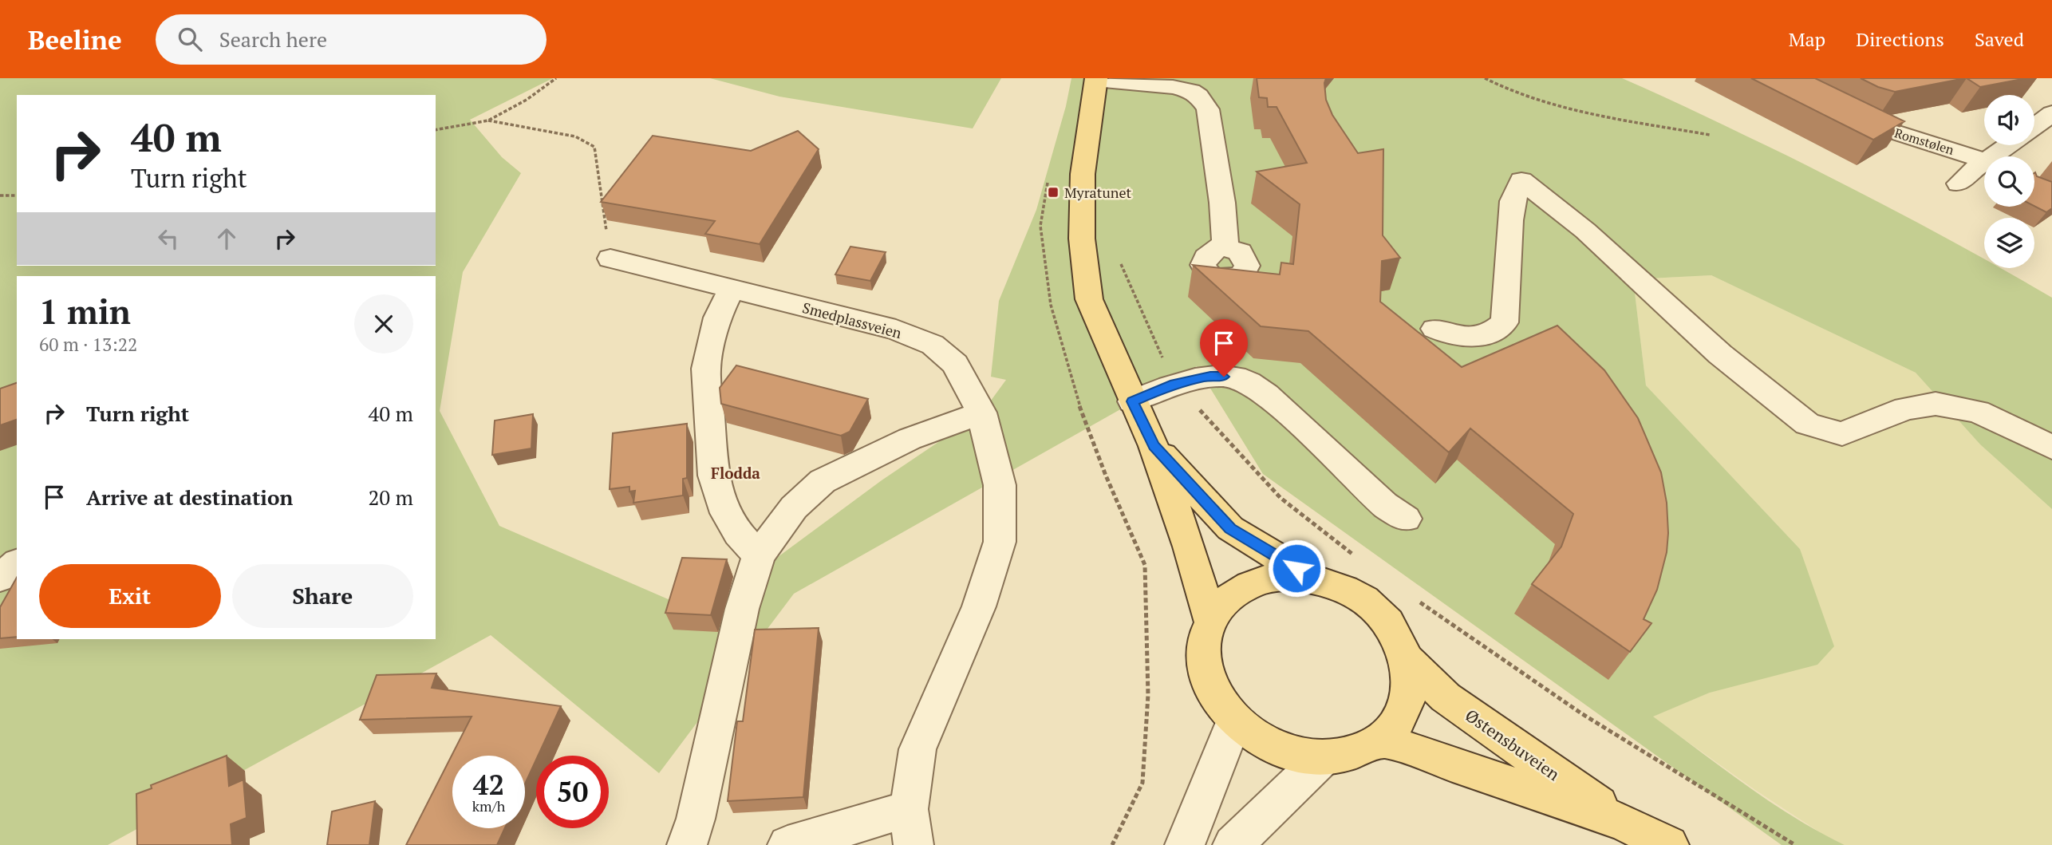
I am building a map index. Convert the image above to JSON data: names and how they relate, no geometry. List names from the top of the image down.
{
  "streets": {
    "main road": ["Østensbuveien"],
    "street": ["Romstølen", "Smedplassveien"]
  },
  "districts": ["Flodda"],
  "places": {
    "transit": ["Myratunet"]
  },
  "page": {
    "header": "Beeline",
    "search": "Search here",
    "nav": ["Map", "Directions", "Saved"],
    "turn": ["40 m", "Turn right"],
    "heading": ["1 min", "60 m · 13:22"],
    "list": [
      {
        "name": "Turn right",
        "value": "40 m"
      },
      {
        "name": "Arrive at destination",
        "value": "20 m"
      }
    ],
    "buttons": ["Exit", "Share"],
    "speed": "42 km/h",
    "limit": "50"
  }
}
